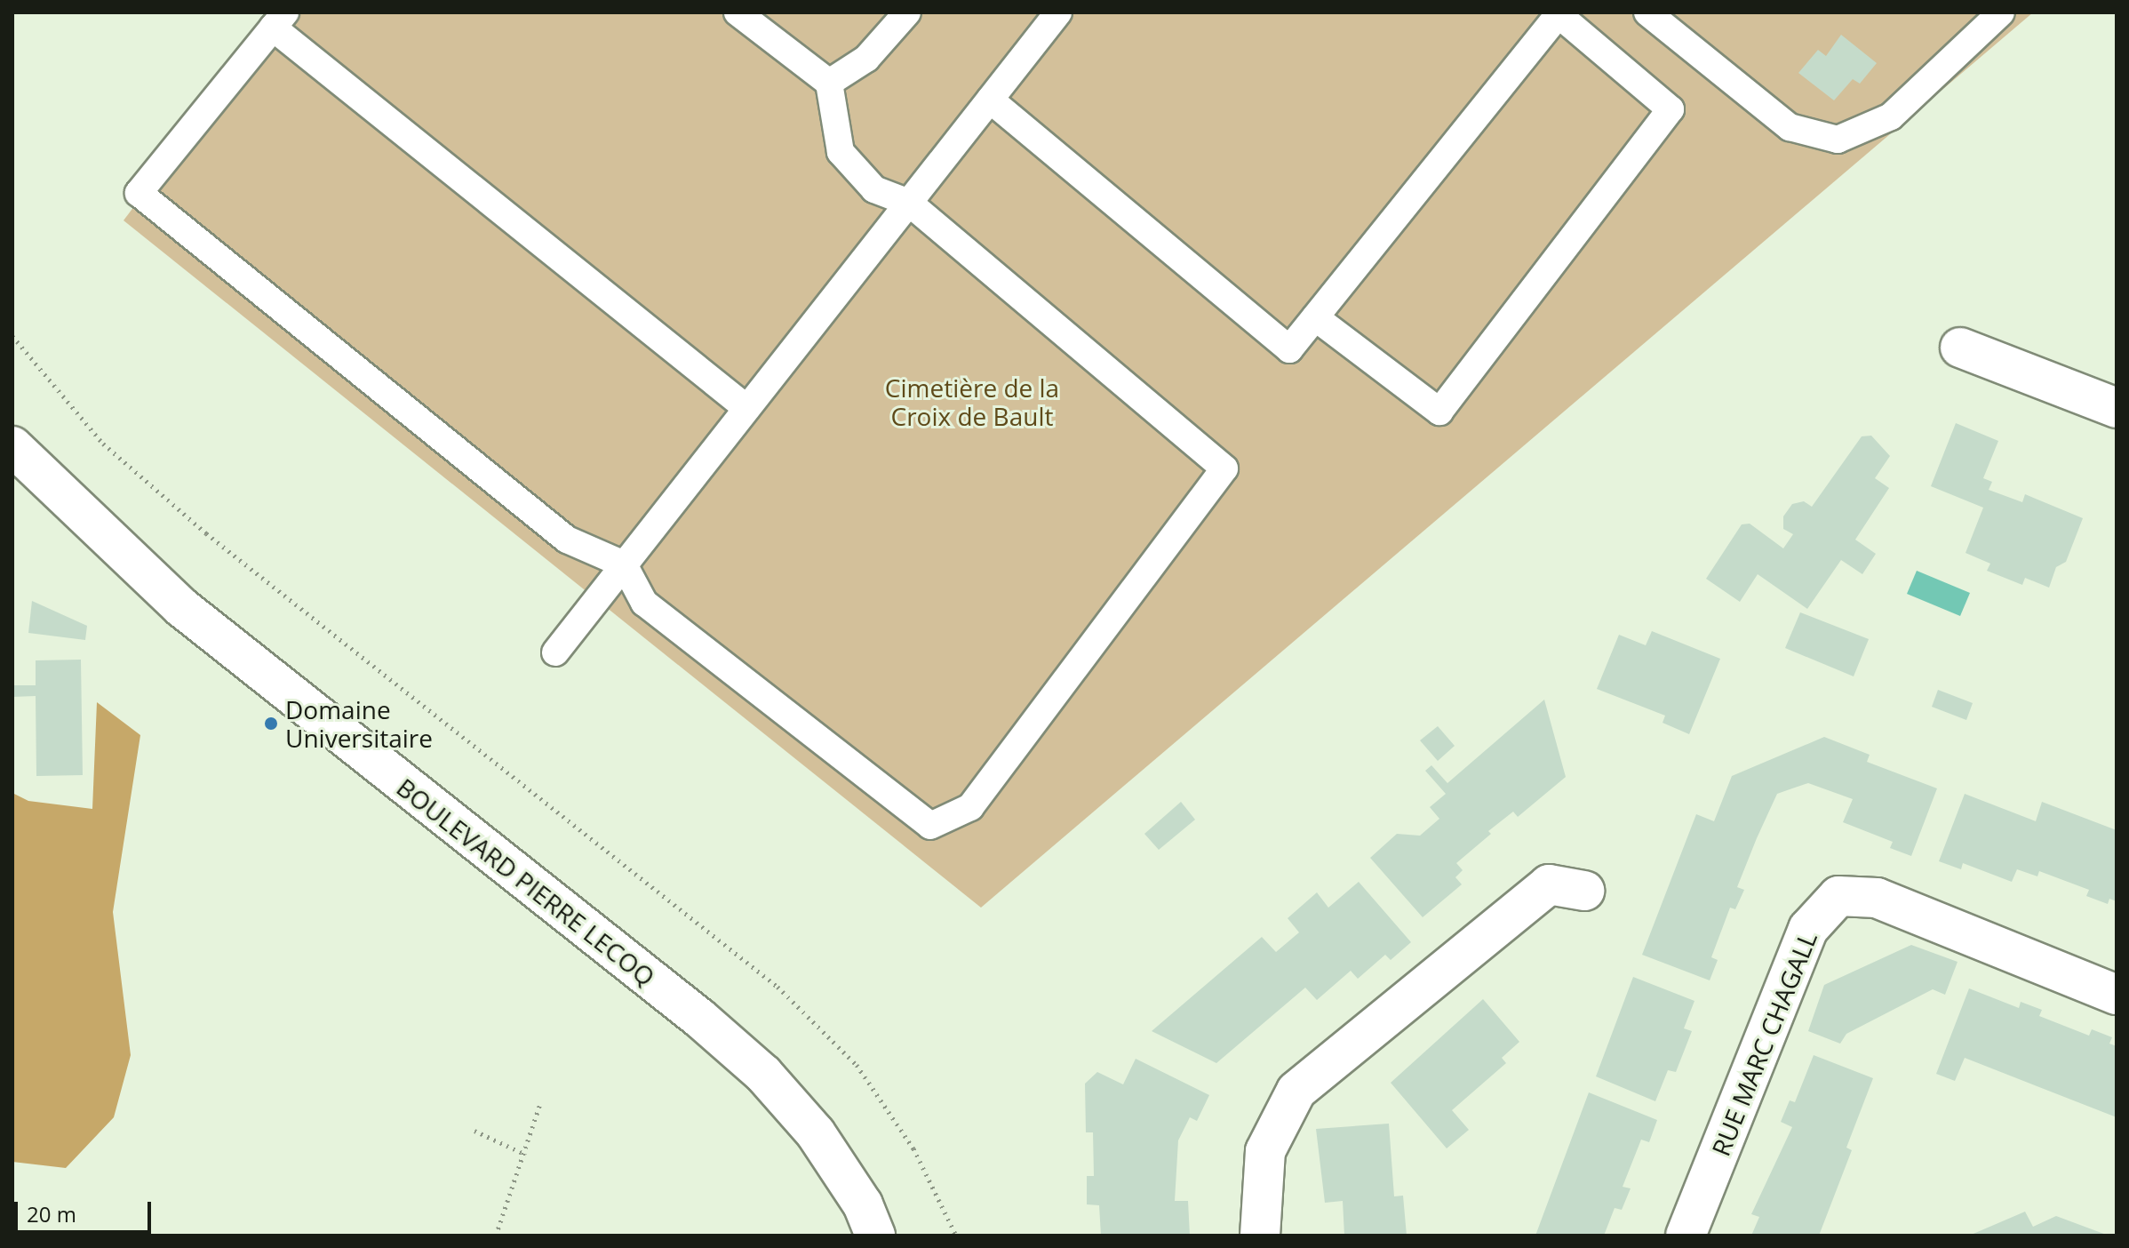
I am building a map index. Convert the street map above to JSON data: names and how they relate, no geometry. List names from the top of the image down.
{
  "streets": {
    "street": ["BOULEVARD PIERRE LECOQ", "RUE MARC CHAGALL"]
  },
  "parks": ["Cimetière de la Croix de Bault"],
  "places": ["Domaine Universitaire"],
  "scale_bar": "20 m"
}
